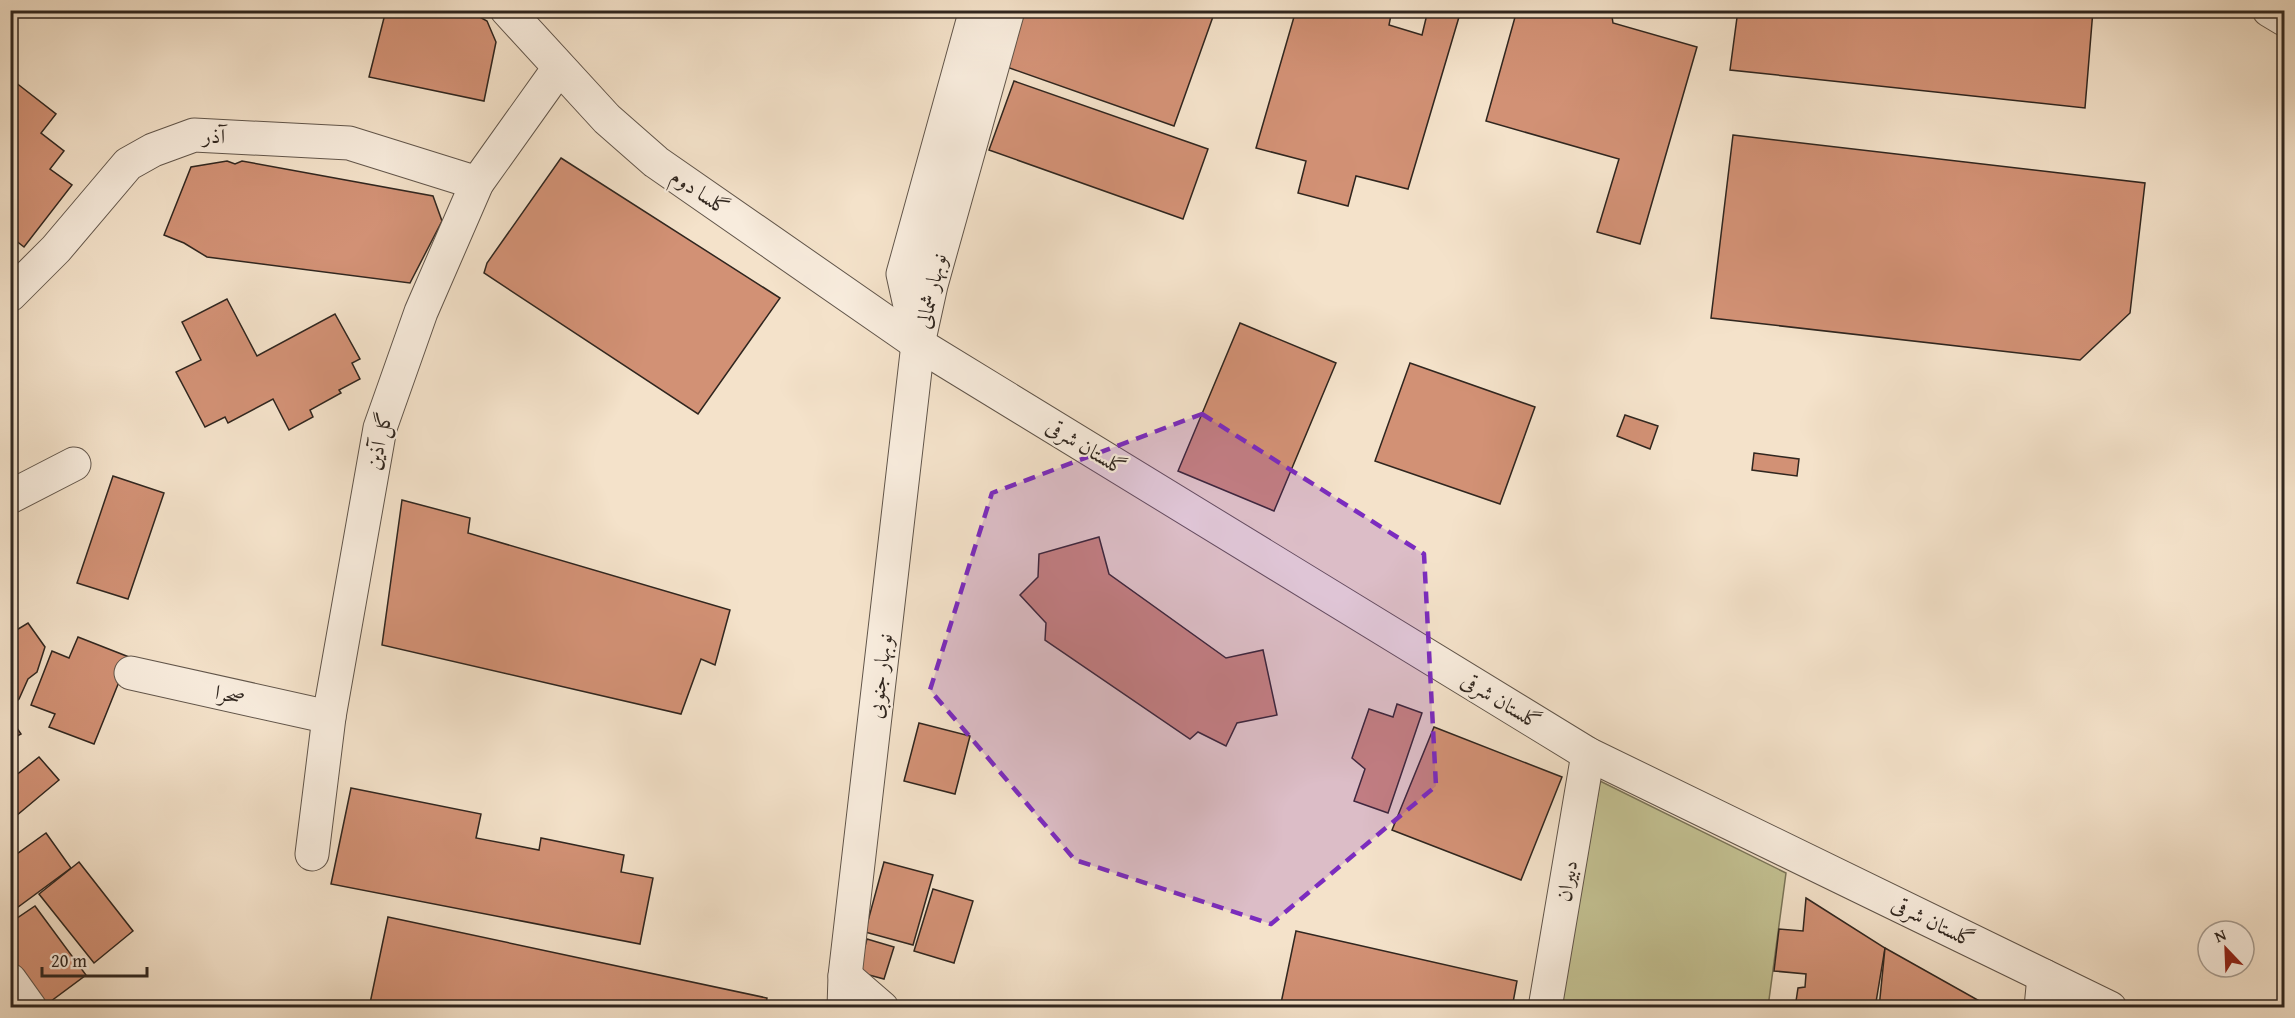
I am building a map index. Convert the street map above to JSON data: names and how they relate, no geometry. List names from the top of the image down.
{
  "streets": {
    "street": [
      "آذر",
      "گلسا دوم",
      "نوبهار شمالی",
      "گل آذین",
      "گلستان شرقی",
      "نوبهار جنوبی",
      "صحرا",
      "دبیران"
    ]
  },
  "crossings": [
    ["آذر", "گل آذین"],
    ["گلسا دوم", "نوبهار شمالی"],
    ["گلسا دوم", "گل آذین"],
    ["گلسا دوم", "گلستان شرقی"],
    ["گلسا دوم", "نوبهار جنوبی"],
    ["نوبهار شمالی", "گلستان شرقی"],
    ["نوبهار شمالی", "نوبهار جنوبی"],
    ["گل آذین", "صحرا"],
    ["گلستان شرقی", "نوبهار جنوبی"],
    ["گلستان شرقی", "دبیران"]
  ],
  "scale_bar": "20 m",
  "north": "top left"
}
